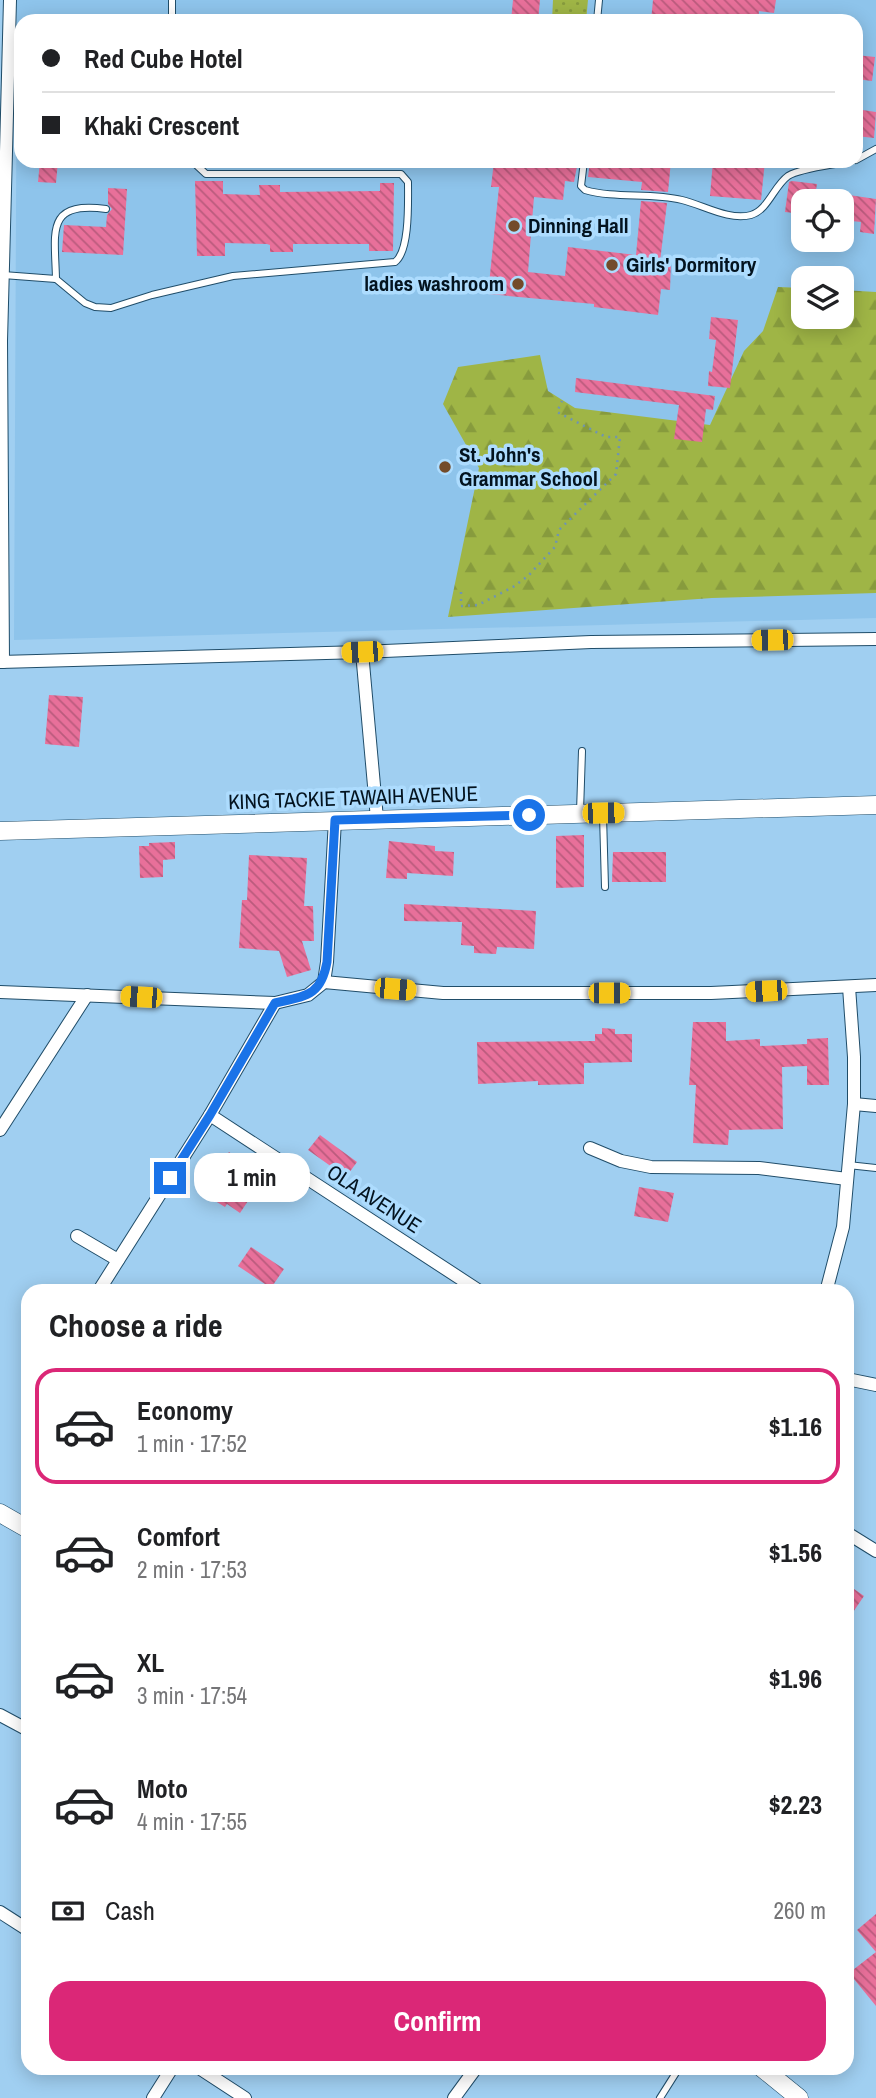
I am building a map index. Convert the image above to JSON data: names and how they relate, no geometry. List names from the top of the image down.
{
  "streets": {
    "street": ["KING TACKIE TAWAIH AVENUE", "OLA AVENUE"]
  },
  "places": [
    "Dinning Hall",
    "Girls' Dormitory",
    "ladies washroom",
    "St. John's Grammar School"
  ],
  "page": {
    "banner": ["Red Cube Hotel", "Khaki Crescent"],
    "bubble": "1 min",
    "heading": "Choose a ride",
    "list": [
      {
        "name": "Economy",
        "note": "1 min · 17:52",
        "value": "$1.16"
      },
      {
        "name": "Comfort",
        "note": "2 min · 17:53",
        "value": "$1.56"
      },
      {
        "name": "XL",
        "note": "3 min · 17:54",
        "value": "$1.96"
      },
      {
        "name": "Moto",
        "note": "4 min · 17:55",
        "value": "$2.23"
      }
    ],
    "pay": ["Cash", "260 m"],
    "buttons": "Confirm"
  }
}
